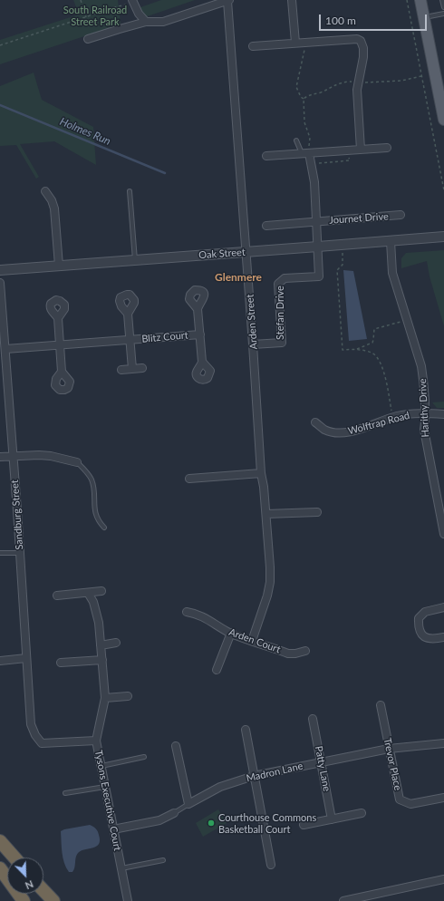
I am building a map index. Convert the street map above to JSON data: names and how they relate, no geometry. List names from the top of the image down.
{
  "streets": {
    "street": [
      "Journet Drive",
      "Oak Street",
      "Stefan Drive",
      "Arden Street",
      "Blitz Court",
      "Harithy Drive",
      "Wolftrap Road",
      "Sandburg Street",
      "Arden Court",
      "Trevor Place",
      "Patty Lane",
      "Madron Lane",
      "Tysons Executive Court"
    ]
  },
  "crossings": [
    ["Journet Drive", "Oak Street"],
    ["Journet Drive", "Stefan Drive"],
    ["Oak Street", "Stefan Drive"],
    ["Oak Street", "Arden Street"],
    ["Oak Street", "Harithy Drive"],
    ["Stefan Drive", "Arden Street"],
    ["Arden Street", "Arden Court"],
    ["Blitz Court", "Sandburg Street"],
    ["Harithy Drive", "Wolftrap Road"],
    ["Sandburg Street", "Tysons Executive Court"],
    ["Trevor Place", "Madron Lane"],
    ["Patty Lane", "Madron Lane"],
    ["Madron Lane", "Tysons Executive Court"]
  ],
  "districts": ["Glenmere"],
  "water": ["Holmes Run"],
  "parks": ["South Railroad Street Park"],
  "places": ["Courthouse Commons Basketball Court"],
  "scale_bar": "100 m",
  "north": "bottom right"
}
